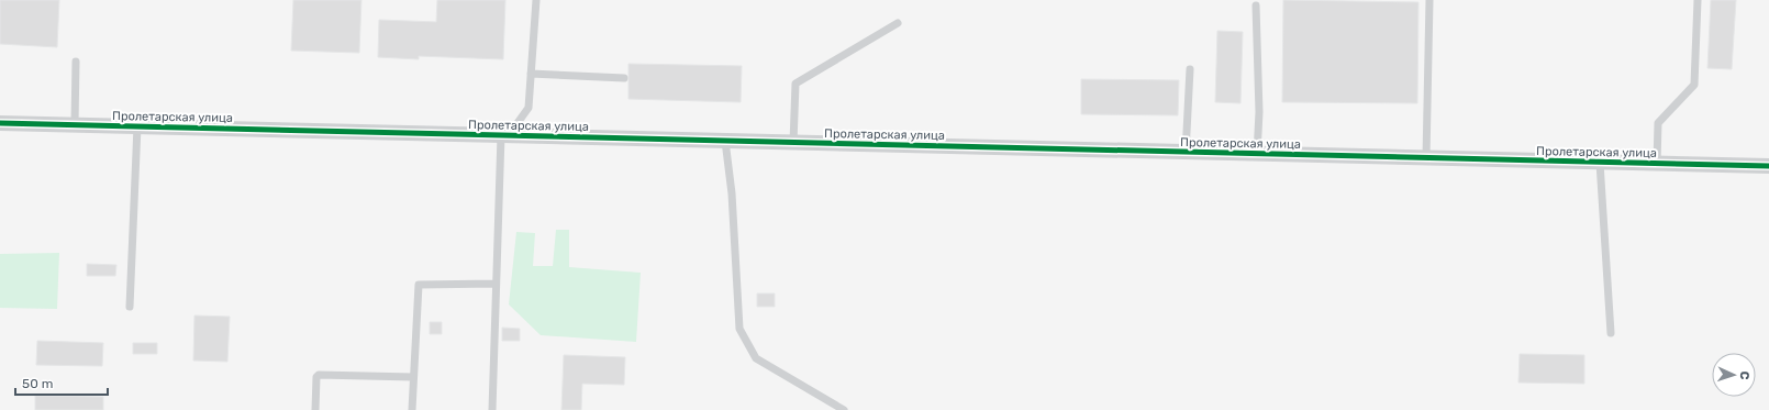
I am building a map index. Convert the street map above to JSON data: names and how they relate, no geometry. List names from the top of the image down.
{
  "streets": {
    "street": ["Пролетарская улица"]
  },
  "scale_bar": "50 m",
  "north": "right"
}
